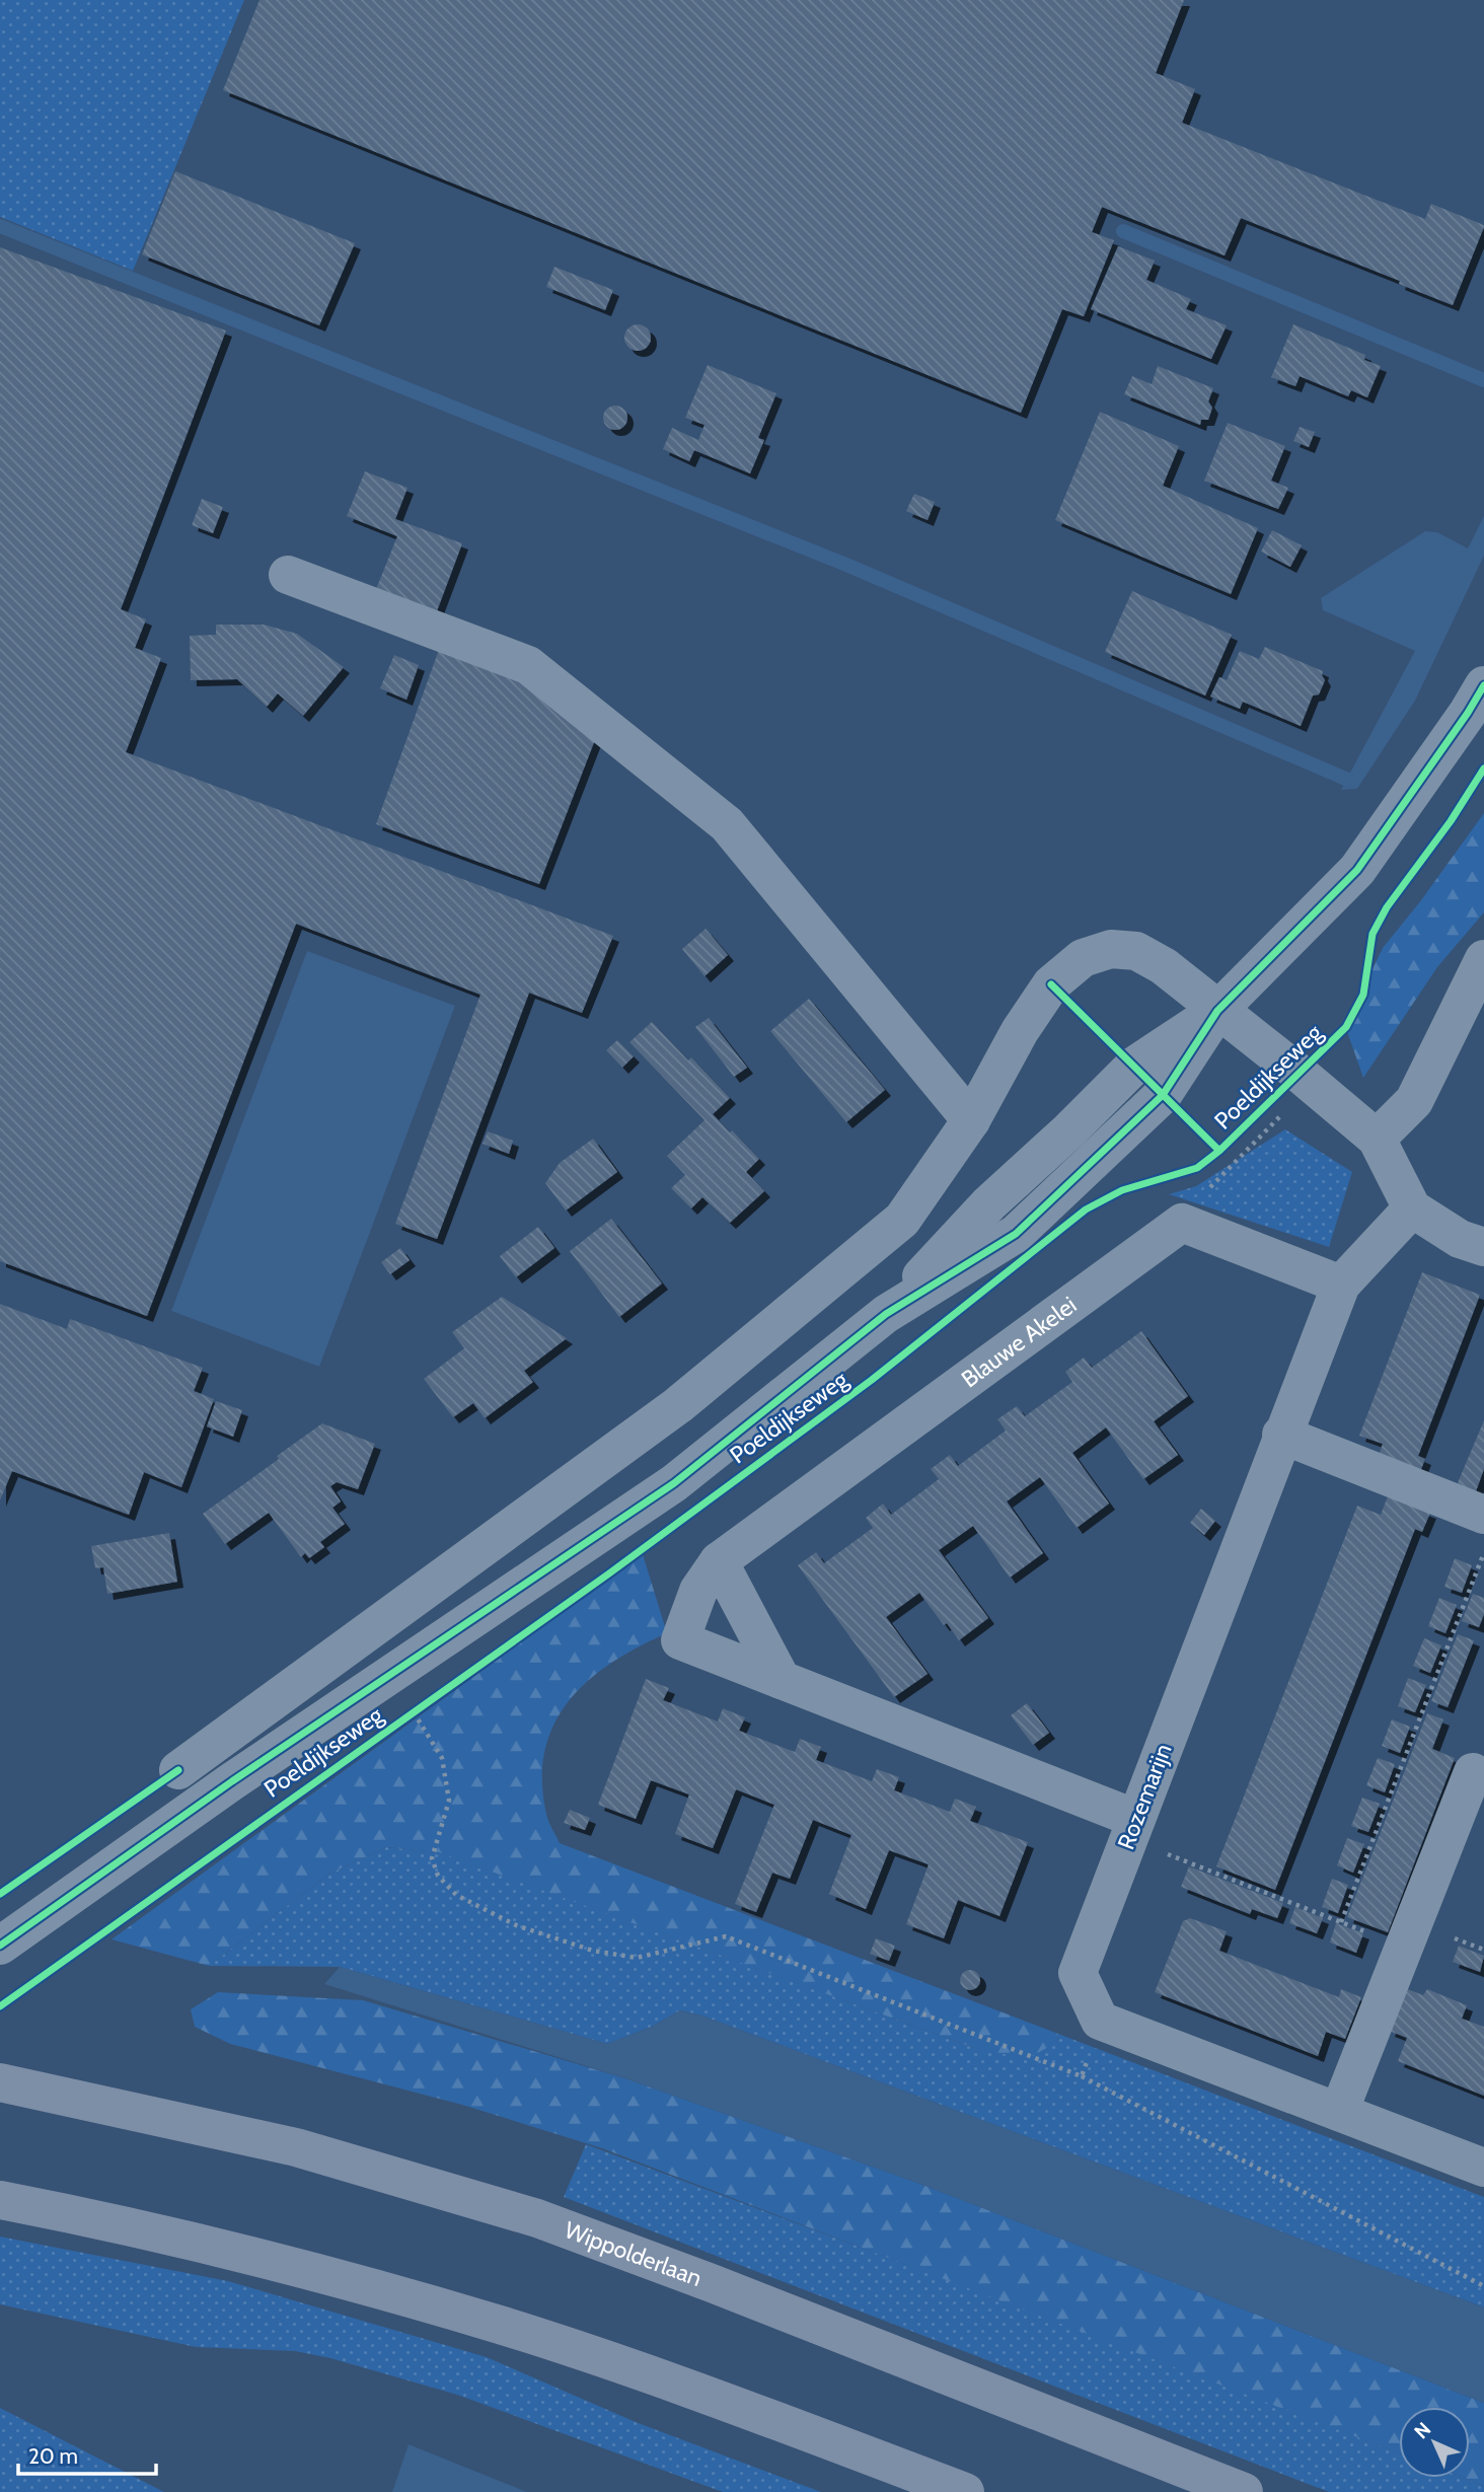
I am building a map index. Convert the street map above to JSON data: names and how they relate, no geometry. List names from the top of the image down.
{
  "streets": {
    "main road": ["Wippolderlaan"],
    "street": ["Poeldijkseweg", "Blauwe Akelei", "Rozemarijn"]
  },
  "crossings": [
    ["Blauwe Akelei", "Rozemarijn"]
  ],
  "scale_bar": "20 m",
  "north": "top left"
}
